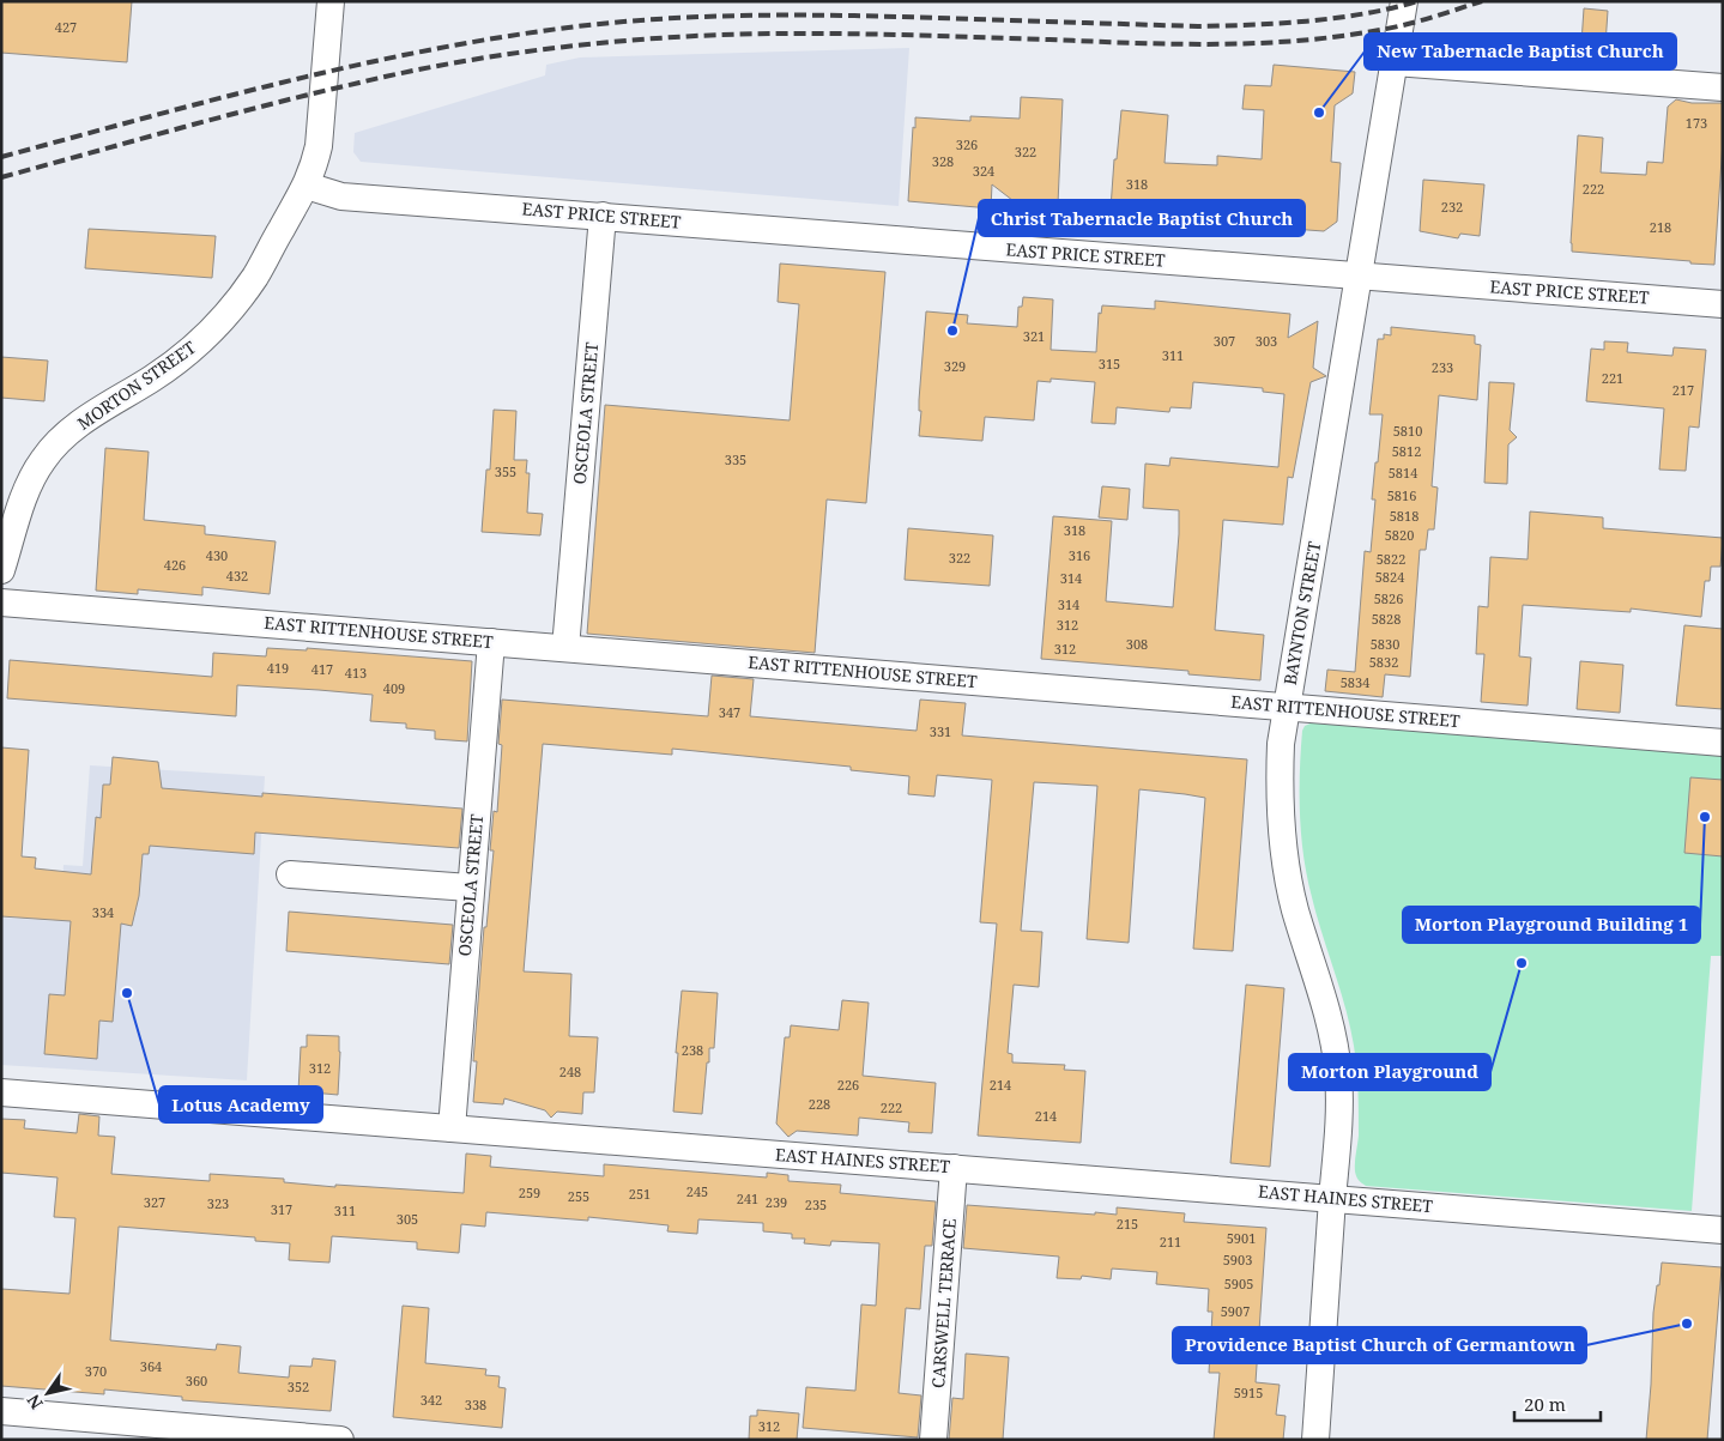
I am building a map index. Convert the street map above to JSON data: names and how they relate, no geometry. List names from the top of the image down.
{
  "streets": {
    "street": [
      "EAST PRICE STREET",
      "MORTON STREET",
      "OSCEOLA STREET",
      "BAYNTON STREET",
      "EAST RITTENHOUSE STREET",
      "EAST HAINES STREET",
      "CARSWELL TERRACE"
    ]
  },
  "crossings": [
    ["EAST PRICE STREET", "MORTON STREET"],
    ["EAST PRICE STREET", "OSCEOLA STREET"],
    ["EAST PRICE STREET", "BAYNTON STREET"],
    ["OSCEOLA STREET", "EAST RITTENHOUSE STREET"],
    ["OSCEOLA STREET", "EAST HAINES STREET"],
    ["BAYNTON STREET", "EAST RITTENHOUSE STREET"],
    ["BAYNTON STREET", "EAST HAINES STREET"],
    ["EAST HAINES STREET", "CARSWELL TERRACE"]
  ],
  "places": [
    "New Tabernacle Baptist Church",
    "Christ Tabernacle Baptist Church",
    "Morton Playground Building 1",
    "Morton Playground",
    "Lotus Academy",
    "Providence Baptist Church of Germantown"
  ],
  "house_numbers": [
    "427",
    "173",
    "326",
    "322",
    "328",
    "324",
    "318",
    "222",
    "232",
    "218",
    "321",
    "307",
    "303",
    "311",
    "315",
    "329",
    "233",
    "221",
    "217",
    "5810",
    "5812",
    "335",
    "355",
    "5814",
    "5816",
    "5818",
    "318",
    "5820",
    "430",
    "316",
    "322",
    "5822",
    "426",
    "432",
    "5824",
    "314",
    "5826",
    "314",
    "5828",
    "312",
    "308",
    "5830",
    "312",
    "5832",
    "419",
    "417",
    "413",
    "5834",
    "409",
    "347",
    "331",
    "334",
    "238",
    "312",
    "248",
    "226",
    "214",
    "228",
    "222",
    "214",
    "245",
    "259",
    "251",
    "255",
    "241",
    "327",
    "239",
    "323",
    "235",
    "317",
    "311",
    "305",
    "215",
    "5901",
    "211",
    "5903",
    "5905",
    "5907",
    "364",
    "370",
    "360",
    "352",
    "5915",
    "342",
    "338",
    "312"
  ],
  "scale_bar": "20 m",
  "north": "bottom left"
}
